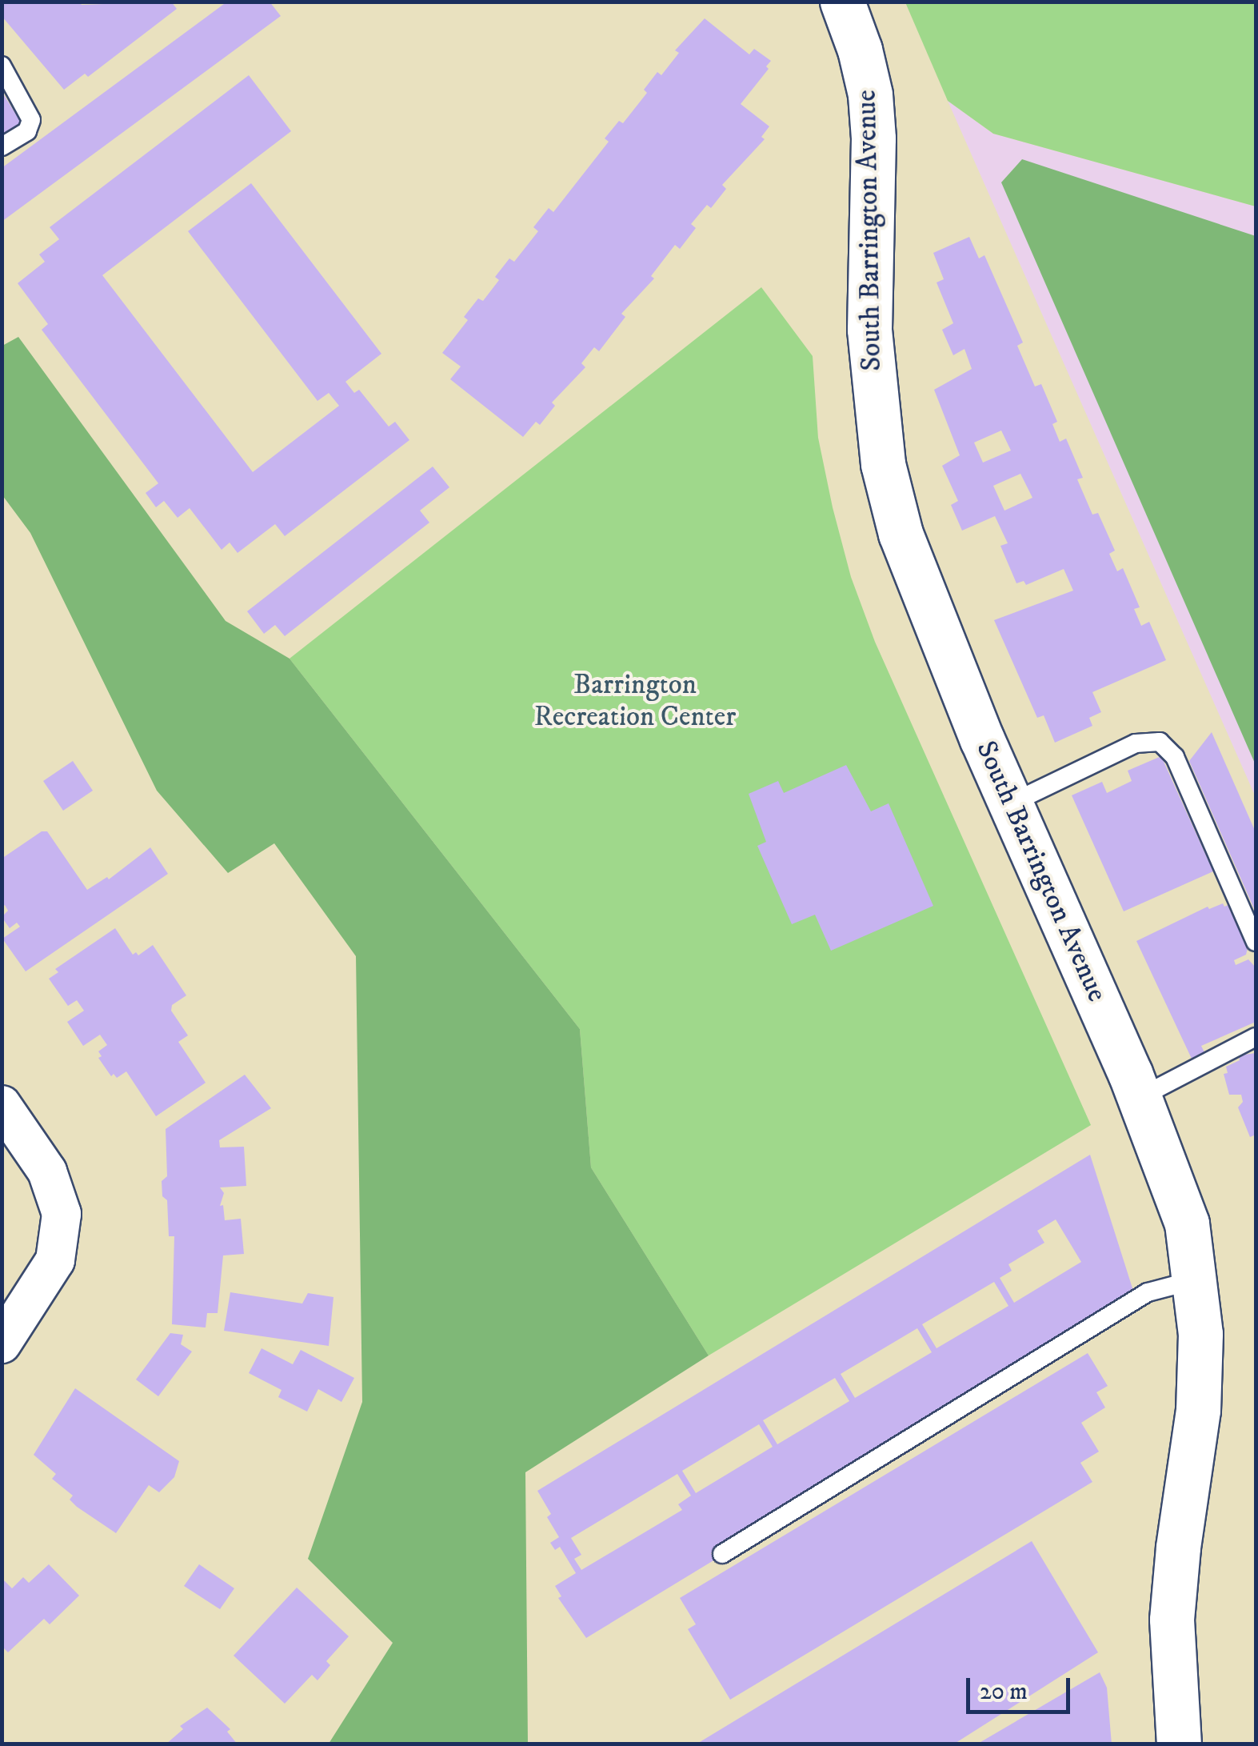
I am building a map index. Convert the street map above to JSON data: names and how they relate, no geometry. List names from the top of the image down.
{
  "streets": {
    "street": ["South Barrington Avenue"]
  },
  "parks": ["Barrington Recreation Center"],
  "scale_bar": "20 m"
}
